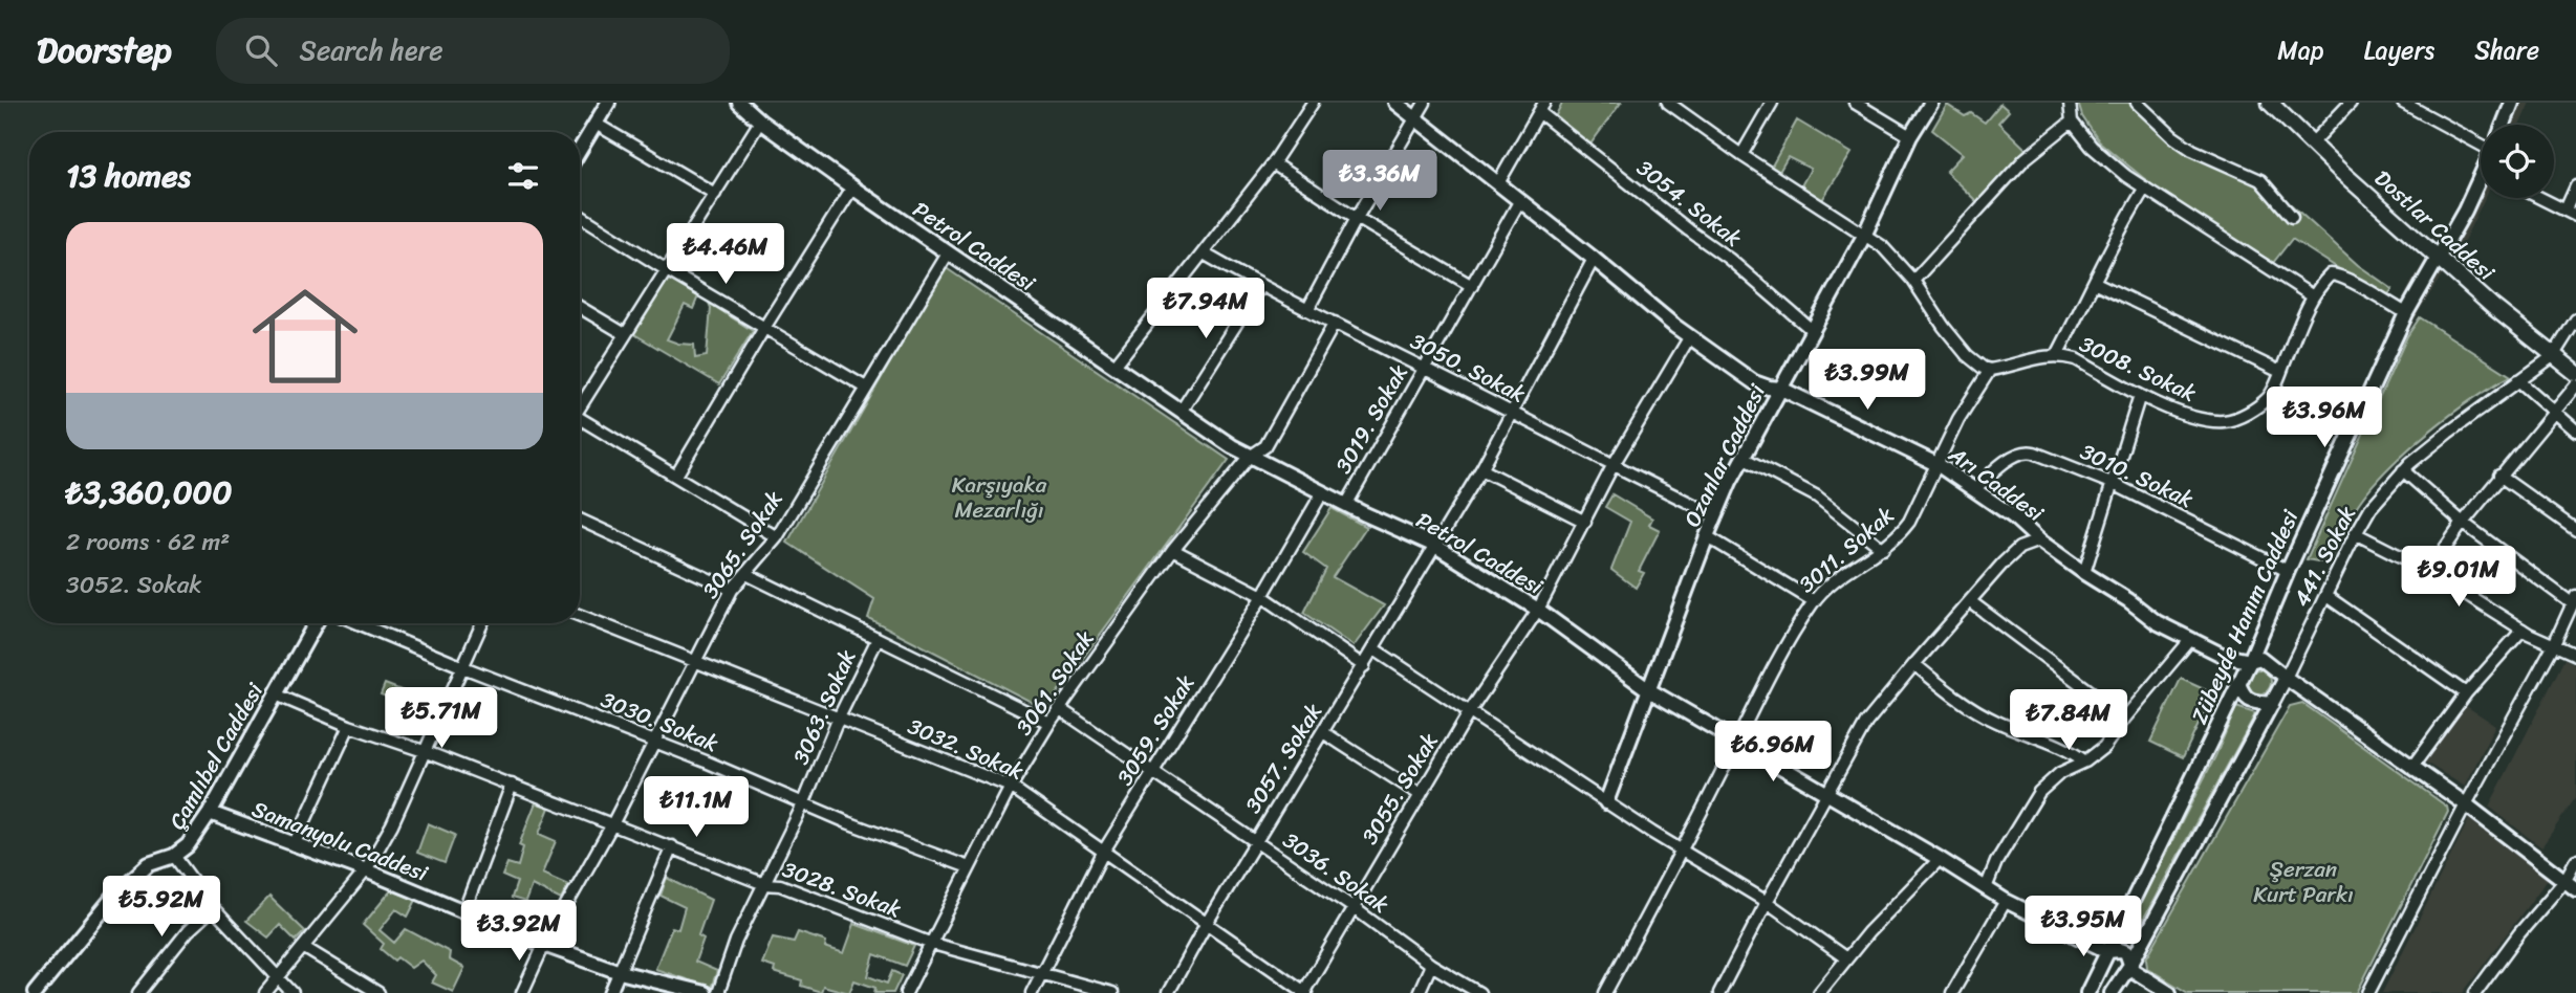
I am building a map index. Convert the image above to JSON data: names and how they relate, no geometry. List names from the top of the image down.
{
  "streets": {
    "main road": ["Dostlar Caddesi"],
    "street": [
      "3054. Sokak",
      "Petrol Caddesi",
      "3050. Sokak",
      "3008. Sokak",
      "3019. Sokak",
      "Ozanlar Caddesi",
      "3010. Sokak",
      "Arı Caddesi",
      "3065. Sokak",
      "3011. Sokak",
      "441. Sokak",
      "Zübeyde Hanım Caddesi",
      "3061. Sokak",
      "3063. Sokak",
      "3030. Sokak",
      "3059. Sokak",
      "3032. Sokak",
      "Çamlıbel Caddesi",
      "3057. Sokak",
      "3055. Sokak",
      "Samanyolu Caddesi",
      "3036. Sokak",
      "3028. Sokak"
    ]
  },
  "crossings": [
    ["3054. Sokak", "Ozanlar Caddesi"],
    ["Dostlar Caddesi", "441. Sokak"],
    ["Dostlar Caddesi", "Zübeyde Hanım Caddesi"],
    ["Petrol Caddesi", "3019. Sokak"],
    ["Petrol Caddesi", "Ozanlar Caddesi"],
    ["Petrol Caddesi", "3065. Sokak"],
    ["Petrol Caddesi", "3011. Sokak"],
    ["Petrol Caddesi", "Zübeyde Hanım Caddesi"],
    ["Petrol Caddesi", "3061. Sokak"],
    ["Petrol Caddesi", "3059. Sokak"],
    ["Petrol Caddesi", "3057. Sokak"],
    ["Petrol Caddesi", "3055. Sokak"],
    ["3050. Sokak", "3019. Sokak"],
    ["3050. Sokak", "Ozanlar Caddesi"],
    ["3050. Sokak", "3061. Sokak"],
    ["3050. Sokak", "3057. Sokak"],
    ["3050. Sokak", "3055. Sokak"],
    ["3008. Sokak", "3011. Sokak"],
    ["3008. Sokak", "Zübeyde Hanım Caddesi"],
    ["3019. Sokak", "Arı Caddesi"],
    ["Ozanlar Caddesi", "Arı Caddesi"],
    ["3010. Sokak", "Arı Caddesi"],
    ["3010. Sokak", "Zübeyde Hanım Caddesi"],
    ["Arı Caddesi", "3011. Sokak"],
    ["Arı Caddesi", "441. Sokak"],
    ["Arı Caddesi", "Zübeyde Hanım Caddesi"],
    ["Arı Caddesi", "3057. Sokak"],
    ["Arı Caddesi", "3055. Sokak"],
    ["3065. Sokak", "3030. Sokak"],
    ["3065. Sokak", "3032. Sokak"],
    ["3065. Sokak", "Samanyolu Caddesi"],
    ["3065. Sokak", "3028. Sokak"],
    ["441. Sokak", "Zübeyde Hanım Caddesi"],
    ["3061. Sokak", "3030. Sokak"],
    ["3061. Sokak", "3032. Sokak"],
    ["3061. Sokak", "3036. Sokak"],
    ["3061. Sokak", "3028. Sokak"],
    ["3063. Sokak", "3030. Sokak"],
    ["3063. Sokak", "3032. Sokak"],
    ["3063. Sokak", "3028. Sokak"],
    ["3059. Sokak", "3032. Sokak"],
    ["3059. Sokak", "3036. Sokak"],
    ["3059. Sokak", "3028. Sokak"],
    ["3032. Sokak", "3057. Sokak"],
    ["3032. Sokak", "3055. Sokak"],
    ["Çamlıbel Caddesi", "Samanyolu Caddesi"],
    ["Çamlıbel Caddesi", "3028. Sokak"],
    ["3057. Sokak", "3036. Sokak"],
    ["3055. Sokak", "3036. Sokak"]
  ],
  "parks": ["Karşıyaka Mezarlığı", "Şerzan Kurt Parkı"],
  "page": {
    "header": "Doorstep",
    "search": "Search here",
    "nav": ["Map", "Layers", "Share"],
    "heading": "13 homes",
    "price": [
      "₺3.36M",
      "₺4.46M",
      "₺7.94M",
      "₺3.99M",
      "₺3.96M",
      "₺9.01M",
      "₺5.71M",
      "₺7.84M",
      "₺6.96M",
      "₺11.1M",
      "₺5.92M",
      "₺3.95M",
      "₺3.92M"
    ],
    "list": [
      {
        "name": "₺3,360,000",
        "note": "2 rooms · 62 m² · 3052. Sokak"
      }
    ]
  }
}
